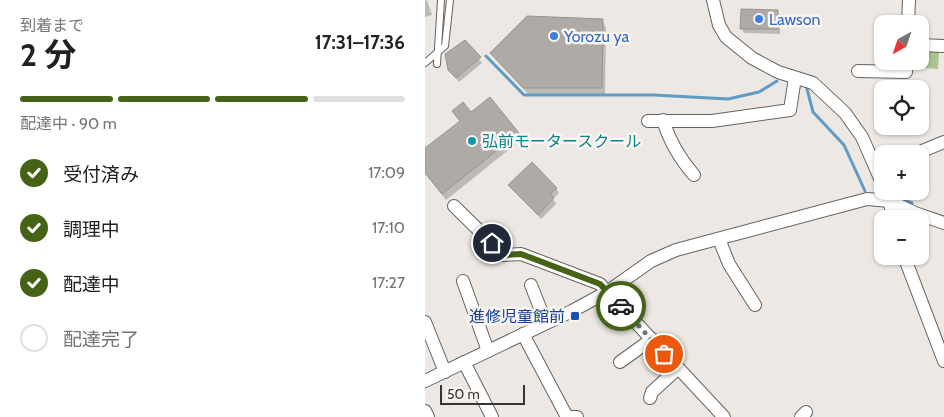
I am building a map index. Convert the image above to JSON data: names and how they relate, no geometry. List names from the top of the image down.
{
  "places": {
    "other": ["Lawson", "Yorozu ya", "弘前モータースクール"],
    "transit": ["進修児童館前"]
  },
  "scale_bar": "50 m",
  "north": "bottom left",
  "page": {
    "heading": ["2 分", "到着まで", "17:31–17:36"],
    "map_buttons": ["+", "−"],
    "bar": "配達中 · 90 m",
    "list": [
      ["受付済み", "17:09"],
      ["調理中", "17:10"],
      ["配達中", "17:27"],
      "配達完了"
    ],
    "scale": "50 m"
  }
}
